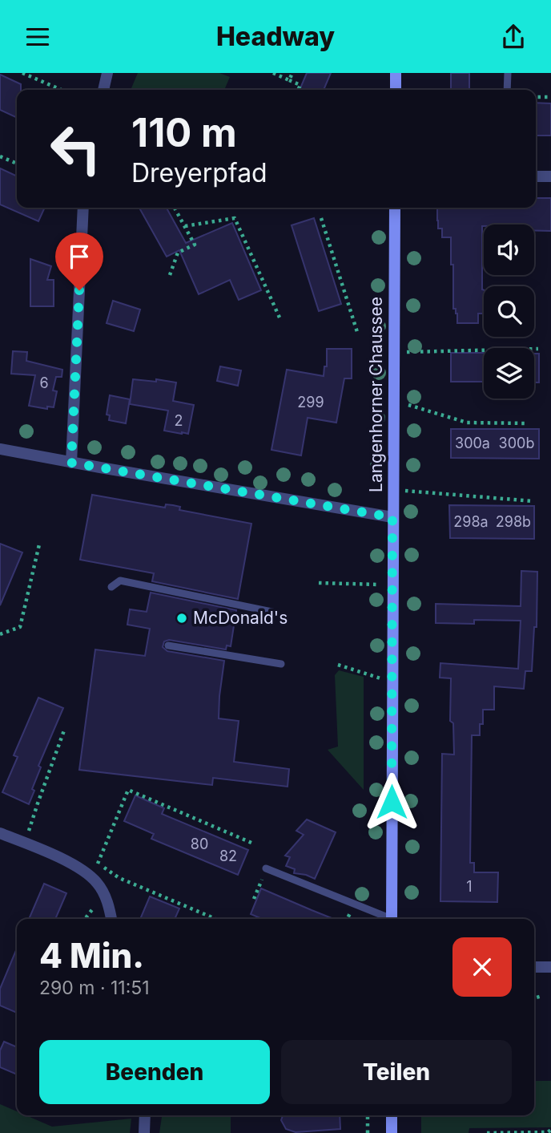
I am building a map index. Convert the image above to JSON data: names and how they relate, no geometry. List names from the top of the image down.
{
  "streets": {
    "main road": ["Langenhorner Chaussee"]
  },
  "places": ["McDonald's"],
  "house_numbers": [
    "6",
    "299",
    "2",
    "300a",
    "300b",
    "298a",
    "298b",
    "80",
    "82",
    "1"
  ],
  "page": {
    "header": "Headway",
    "turn": ["110 m", "Dreyerpfad"],
    "heading": ["4 Min.", "290 m · 11:51"],
    "buttons": ["Beenden", "Teilen"]
  }
}
